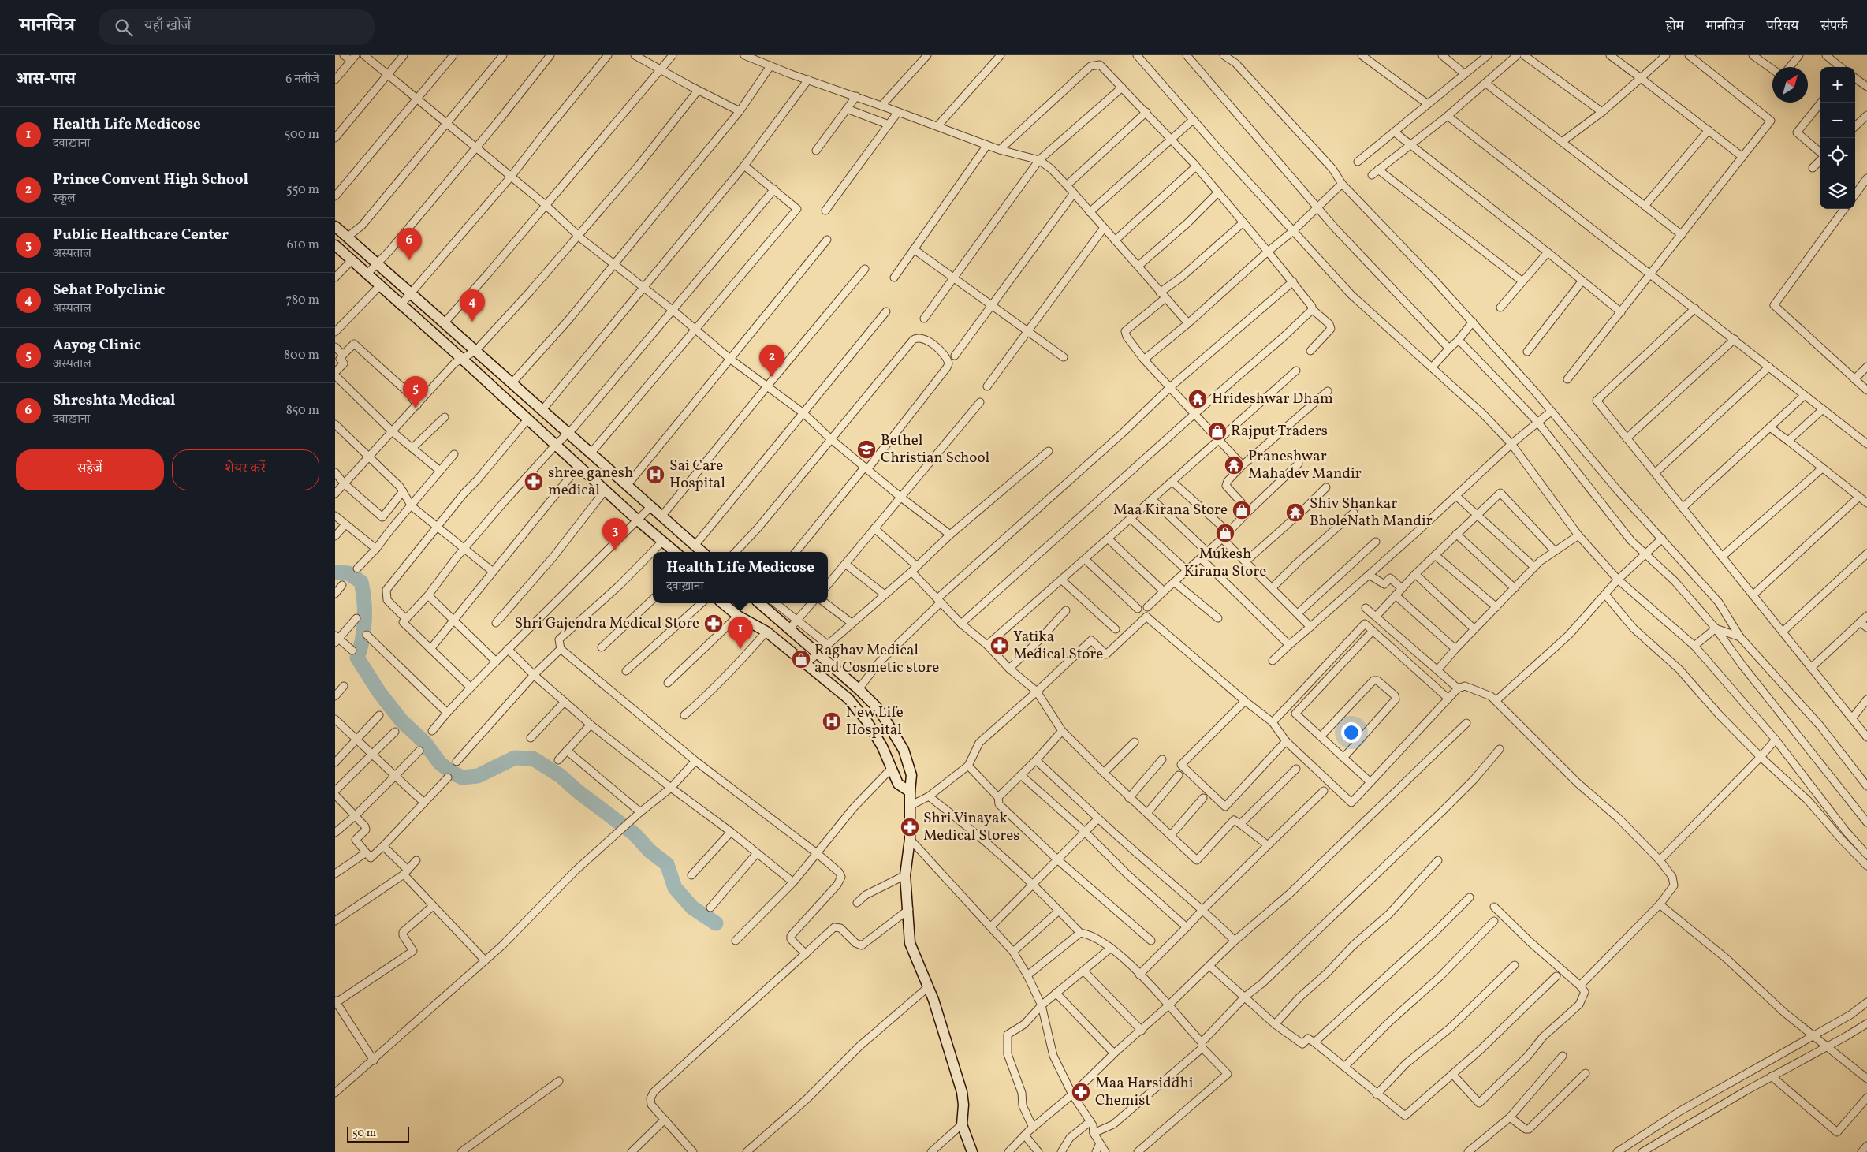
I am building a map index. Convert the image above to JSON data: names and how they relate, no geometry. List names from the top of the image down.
{
  "places": {
    "temple": ["Hrideshwar Dham", "Praneshwar Mahadev Mandir", "Shiv Shankar BholeNath Mandir"],
    "shop": [
      "Rajput Traders",
      "Maa Kirana Store",
      "Mukesh Kirana Store",
      "Raghav Medical and Cosmetic store"
    ],
    "school or university": ["Bethel Christian School"],
    "hospital": ["Sai Care Hospital", "New Life Hospital"],
    "pharmacy": [
      "shree ganesh medical",
      "Shri Gajendra Medical Store",
      "Yatika Medical Store",
      "Shri Vinayak Medical Stores",
      "Maa Harsiddhi Chemist"
    ]
  },
  "scale_bar": "50 m",
  "north": "top right",
  "page": {
    "header": "मानचित्र",
    "search": "यहाँ खोजें",
    "nav": [
      "होम",
      "मानचित्र",
      "परिचय",
      "संपर्क"
    ],
    "heading": ["आस-पास", "6 नतीजे"],
    "map_buttons": ["+", "−"],
    "list": [
      {
        "mark": "1",
        "name": "Health Life Medicose",
        "note": "दवाख़ाना",
        "value": "500 m"
      },
      {
        "mark": "2",
        "name": "Prince Convent High School",
        "note": "स्कूल",
        "value": "550 m"
      },
      {
        "mark": "3",
        "name": "Public Healthcare Center",
        "note": "अस्पताल",
        "value": "610 m"
      },
      {
        "mark": "4",
        "name": "Sehat Polyclinic",
        "note": "अस्पताल",
        "value": "780 m"
      },
      {
        "mark": "5",
        "name": "Aayog Clinic",
        "note": "अस्पताल",
        "value": "800 m"
      },
      {
        "mark": "6",
        "name": "Shreshta Medical",
        "note": "दवाख़ाना",
        "value": "850 m"
      }
    ],
    "pins": [
      "6",
      "4",
      "2",
      "5",
      "3",
      "1"
    ],
    "buttons": ["सहेजें", "शेयर करें"],
    "popup": ["Health Life Medicose", "दवाख़ाना"],
    "scale": "50 m"
  }
}
